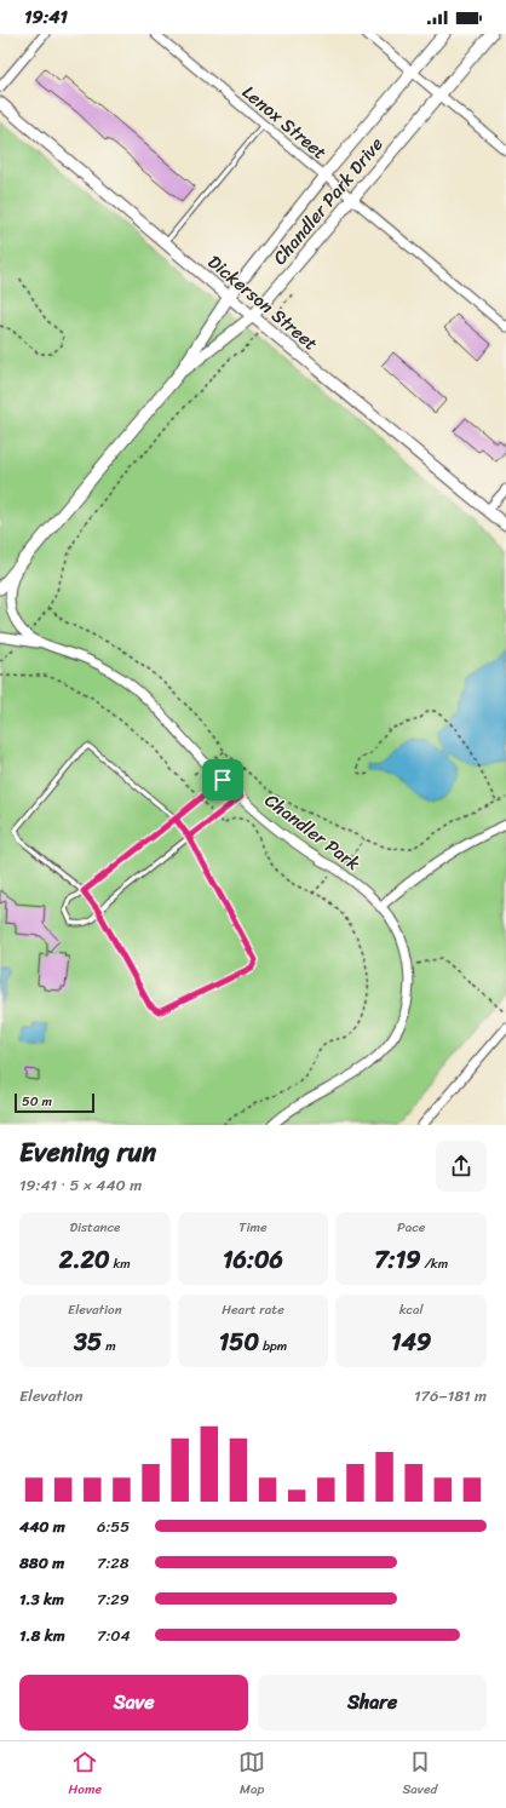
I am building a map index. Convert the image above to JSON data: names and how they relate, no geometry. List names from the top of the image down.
{
  "streets": {
    "street": [
      "Lenox Street",
      "Chandler Park Drive",
      "Dickerson Street",
      "Chandler Park"
    ]
  },
  "crossings": [
    ["Lenox Street", "Chandler Park Drive"],
    ["Chandler Park Drive", "Dickerson Street"],
    ["Chandler Park Drive", "Chandler Park"]
  ],
  "scale_bar": "50 m",
  "page": {
    "status": "19:41",
    "scale": "50 m",
    "heading": ["Evening run", "19:41 · 5 × 440 m"],
    "stats": [
      ["Distance", "2.20 km"],
      ["Time", "16:06"],
      ["Pace", "7:19 /km"],
      ["Elevation", "35 m"],
      ["Heart rate", "150 bpm"],
      ["kcal", "149"]
    ],
    "chart": ["Elevation", "176–181 m"],
    "list": [
      {
        "name": "440 m",
        "note": "6:55"
      },
      {
        "name": "880 m",
        "note": "7:28"
      },
      {
        "name": "1.3 km",
        "note": "7:29"
      },
      {
        "name": "1.8 km",
        "note": "7:04"
      }
    ],
    "buttons": ["Save", "Share"],
    "tabs": ["Home", "Map", "Saved"]
  }
}
